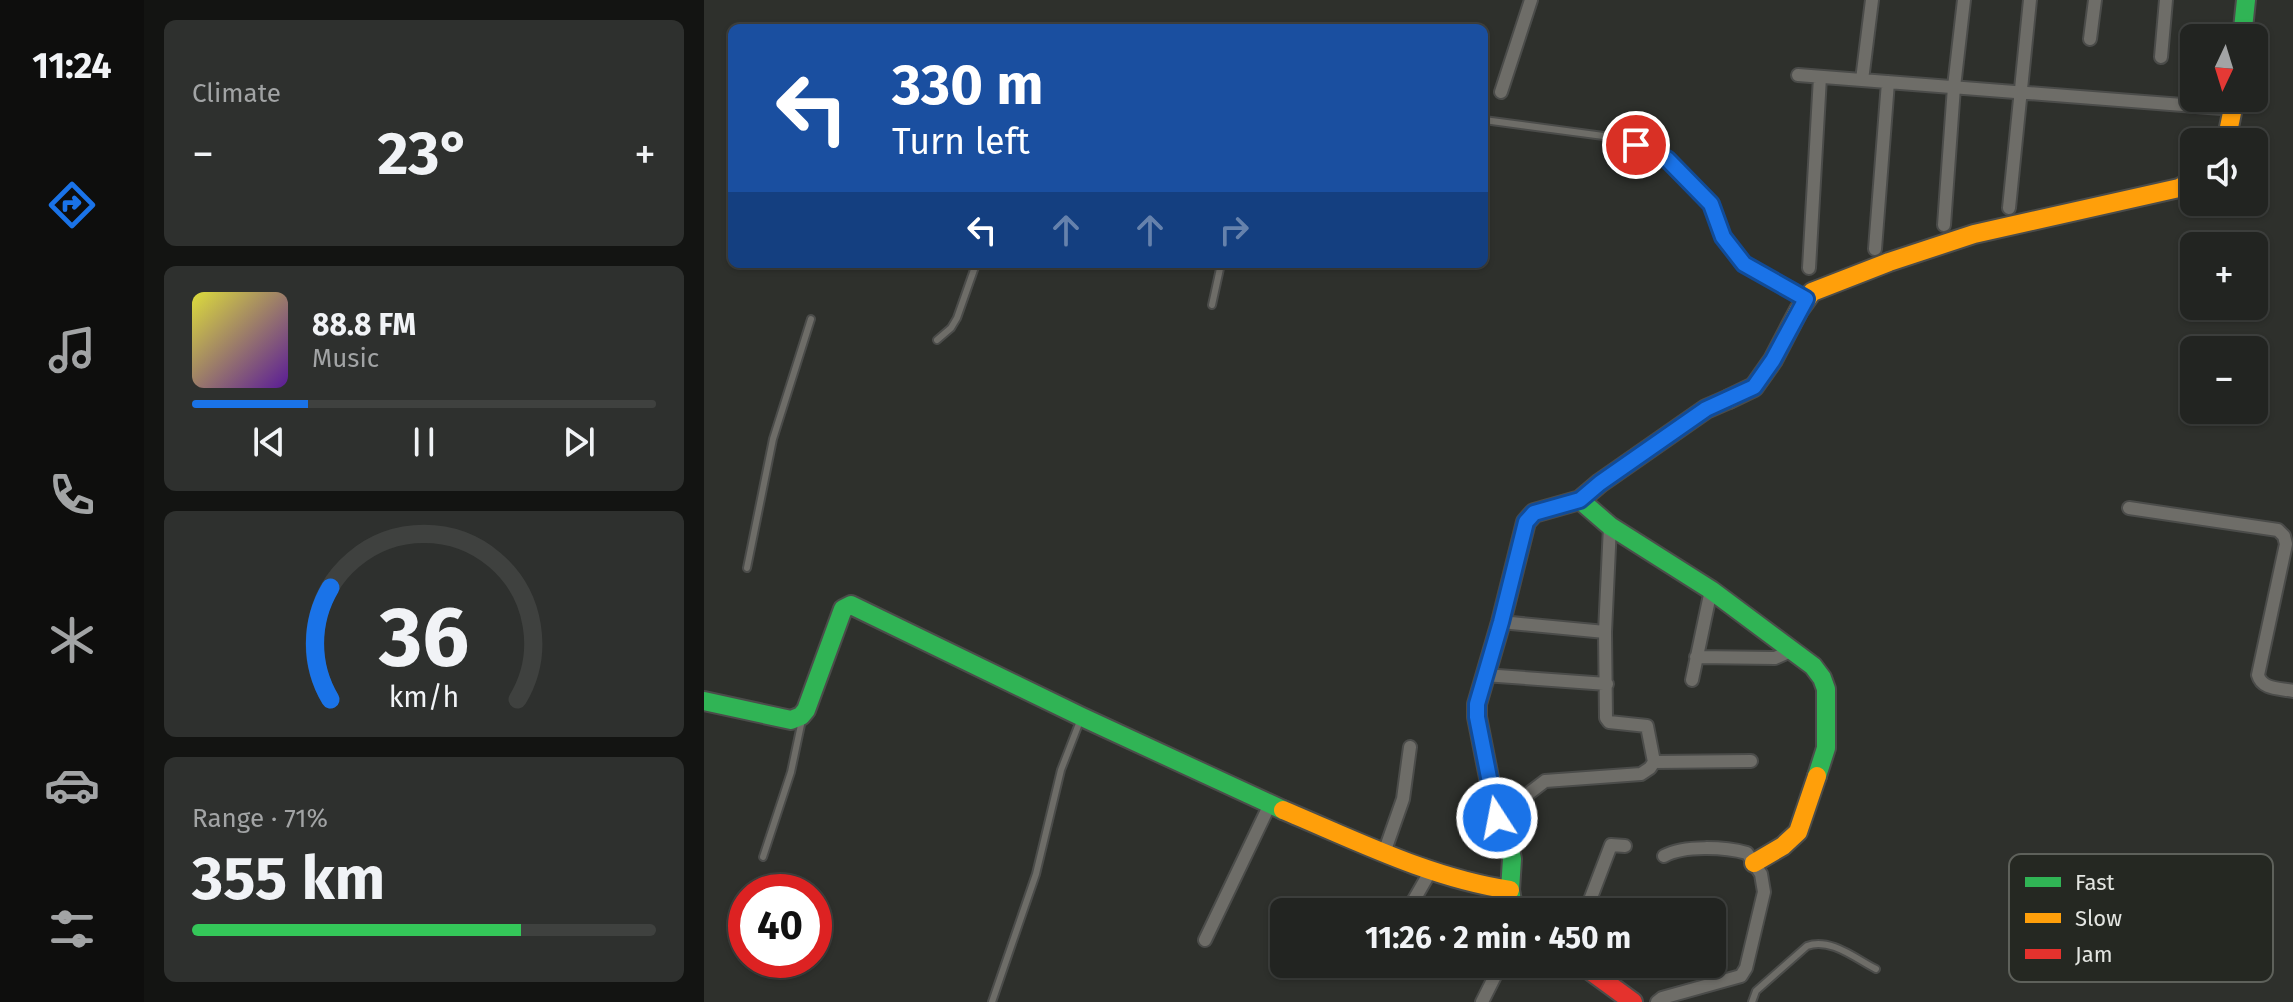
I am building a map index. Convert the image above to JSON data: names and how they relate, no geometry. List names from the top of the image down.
{
  "legend": ["Fast", "Slow", "Jam"],
  "north": "bottom",
  "page": {
    "tabs": "11:24",
    "tile": [
      "Climate",
      ["Range · 71%", "355 km"]
    ],
    "map_buttons": ["+", "−"],
    "turn": ["330 m", "Turn left"],
    "heat": ["−", "23°", "+"],
    "song": ["88.8 FM", "Music"],
    "limit": "40",
    "trip": "11:26 · 2 min · 450 m",
    "gauge": ["36", "km/h"]
  }
}
